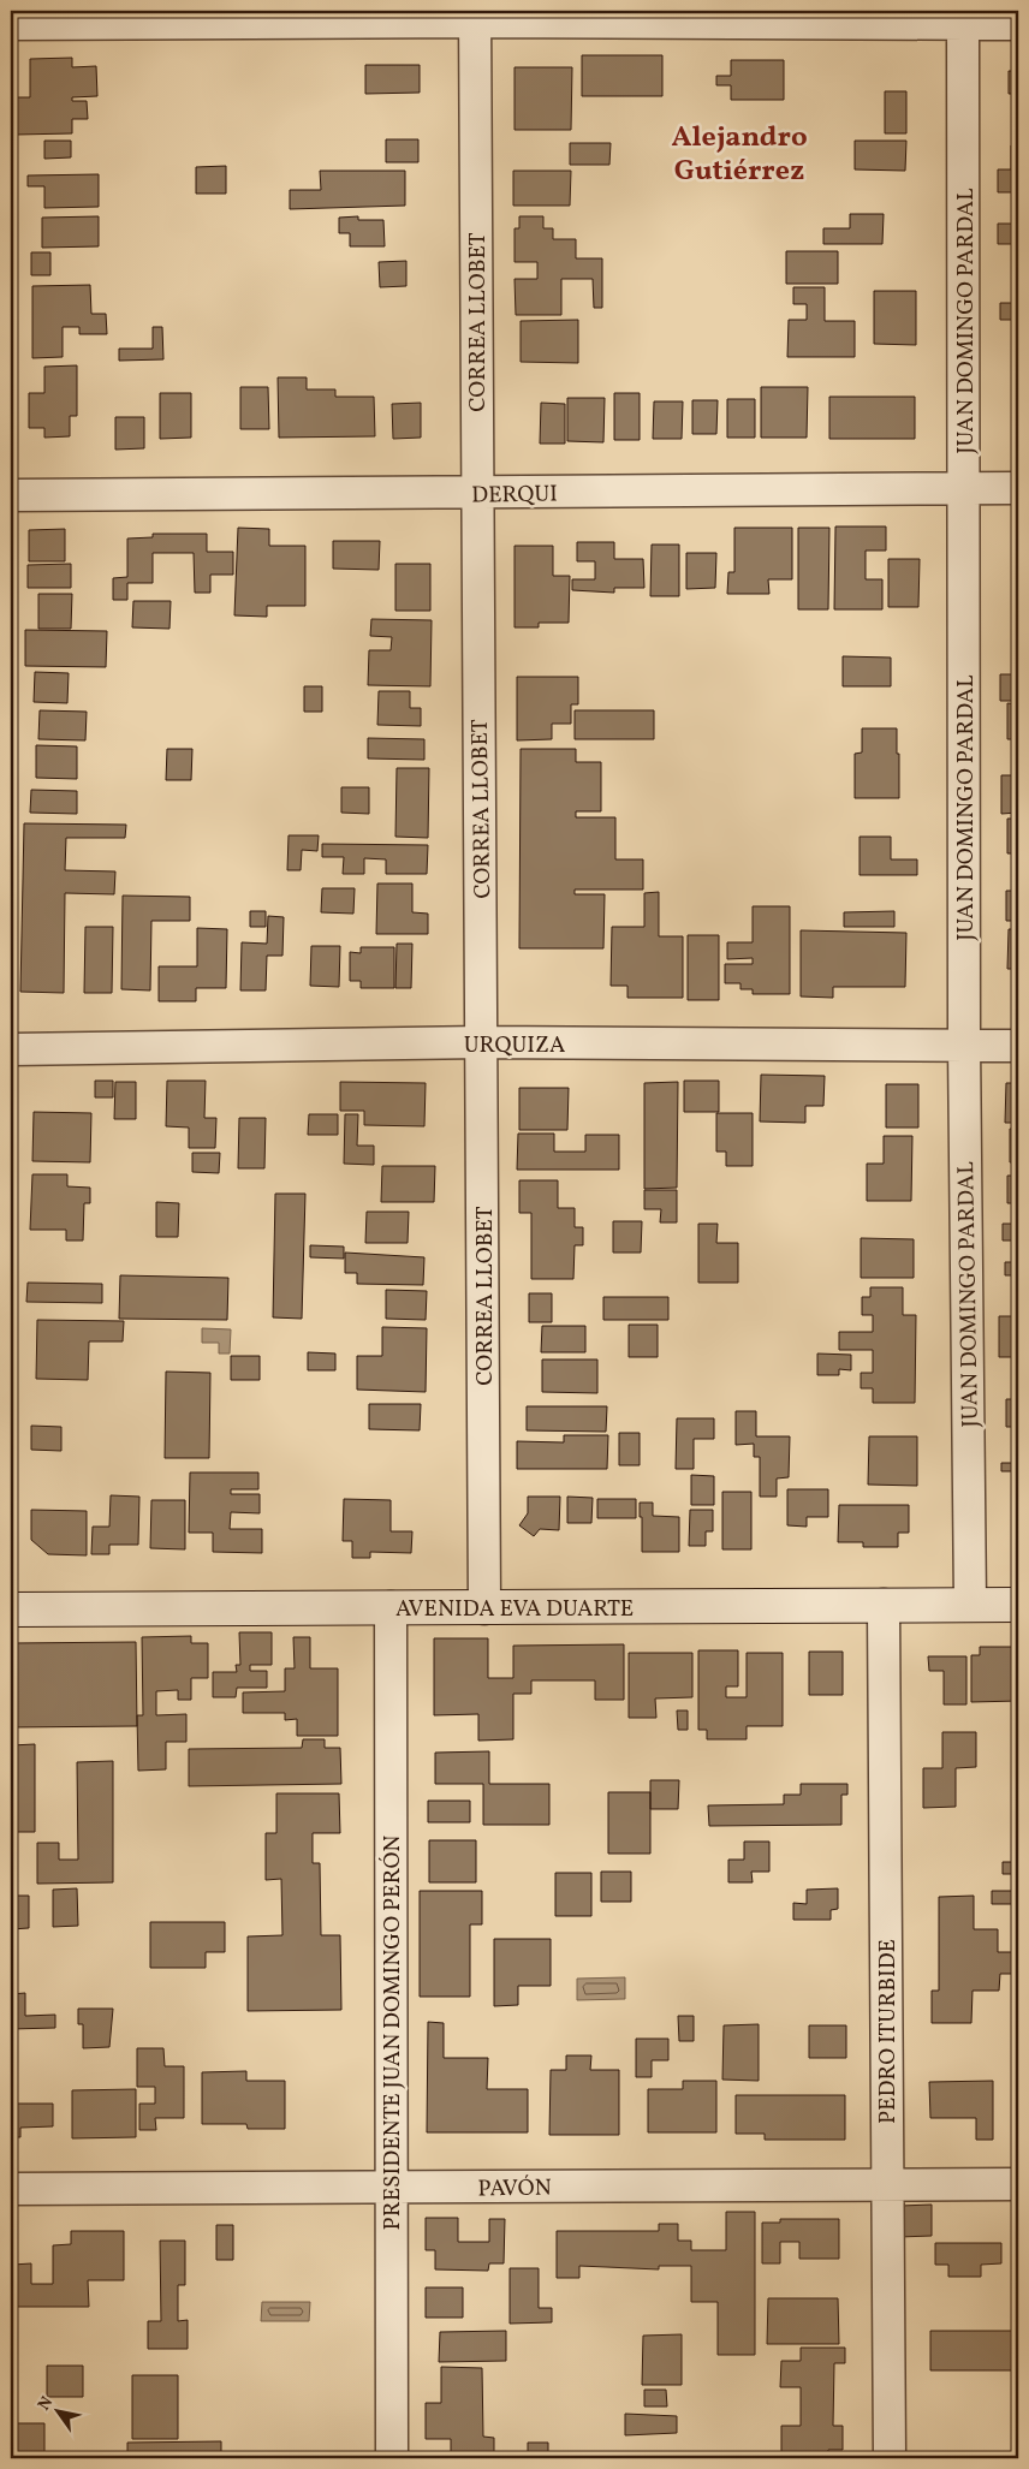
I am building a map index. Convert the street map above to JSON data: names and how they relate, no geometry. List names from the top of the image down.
{
  "streets": {
    "main road": ["AVENIDA EVA DUARTE"],
    "street": [
      "JUAN DOMINGO PARDAL",
      "CORREA LLOBET",
      "DERQUI",
      "URQUIZA",
      "PEDRO ITURBIDE",
      "PRESIDENTE JUAN DOMINGO PERÓN",
      "PAVÓN"
    ]
  },
  "crossings": [
    ["JUAN DOMINGO PARDAL", "DERQUI"],
    ["JUAN DOMINGO PARDAL", "URQUIZA"],
    ["JUAN DOMINGO PARDAL", "AVENIDA EVA DUARTE"],
    ["CORREA LLOBET", "DERQUI"],
    ["CORREA LLOBET", "URQUIZA"],
    ["CORREA LLOBET", "AVENIDA EVA DUARTE"],
    ["AVENIDA EVA DUARTE", "PEDRO ITURBIDE"],
    ["AVENIDA EVA DUARTE", "PRESIDENTE JUAN DOMINGO PERÓN"],
    ["PEDRO ITURBIDE", "PAVÓN"],
    ["PRESIDENTE JUAN DOMINGO PERÓN", "PAVÓN"]
  ],
  "districts": ["Alejandro Gutiérrez"],
  "north": "top left"
}
